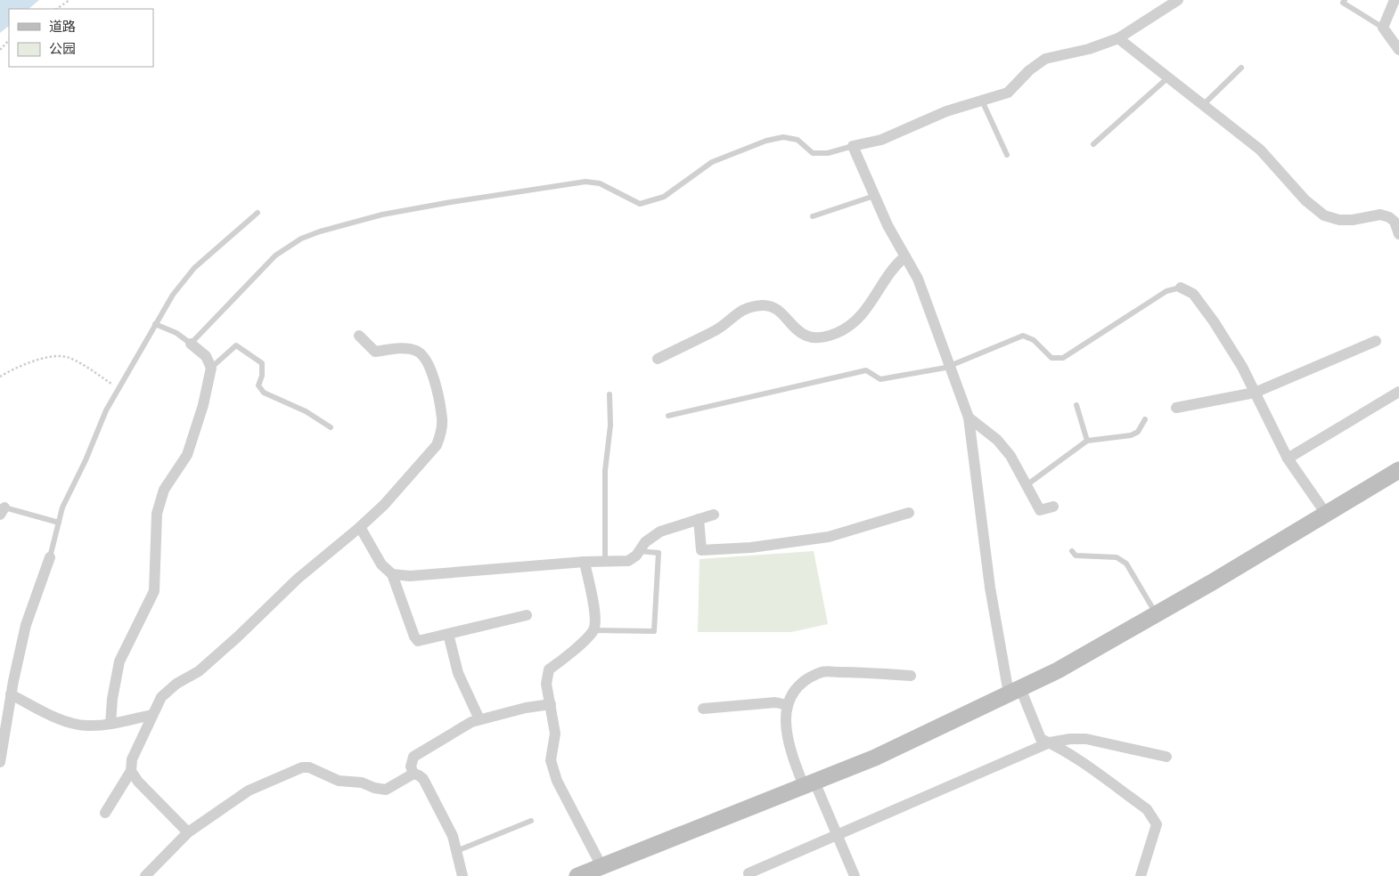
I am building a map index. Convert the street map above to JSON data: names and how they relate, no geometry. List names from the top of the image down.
{
  "legend": ["道路", "公园"]
}
